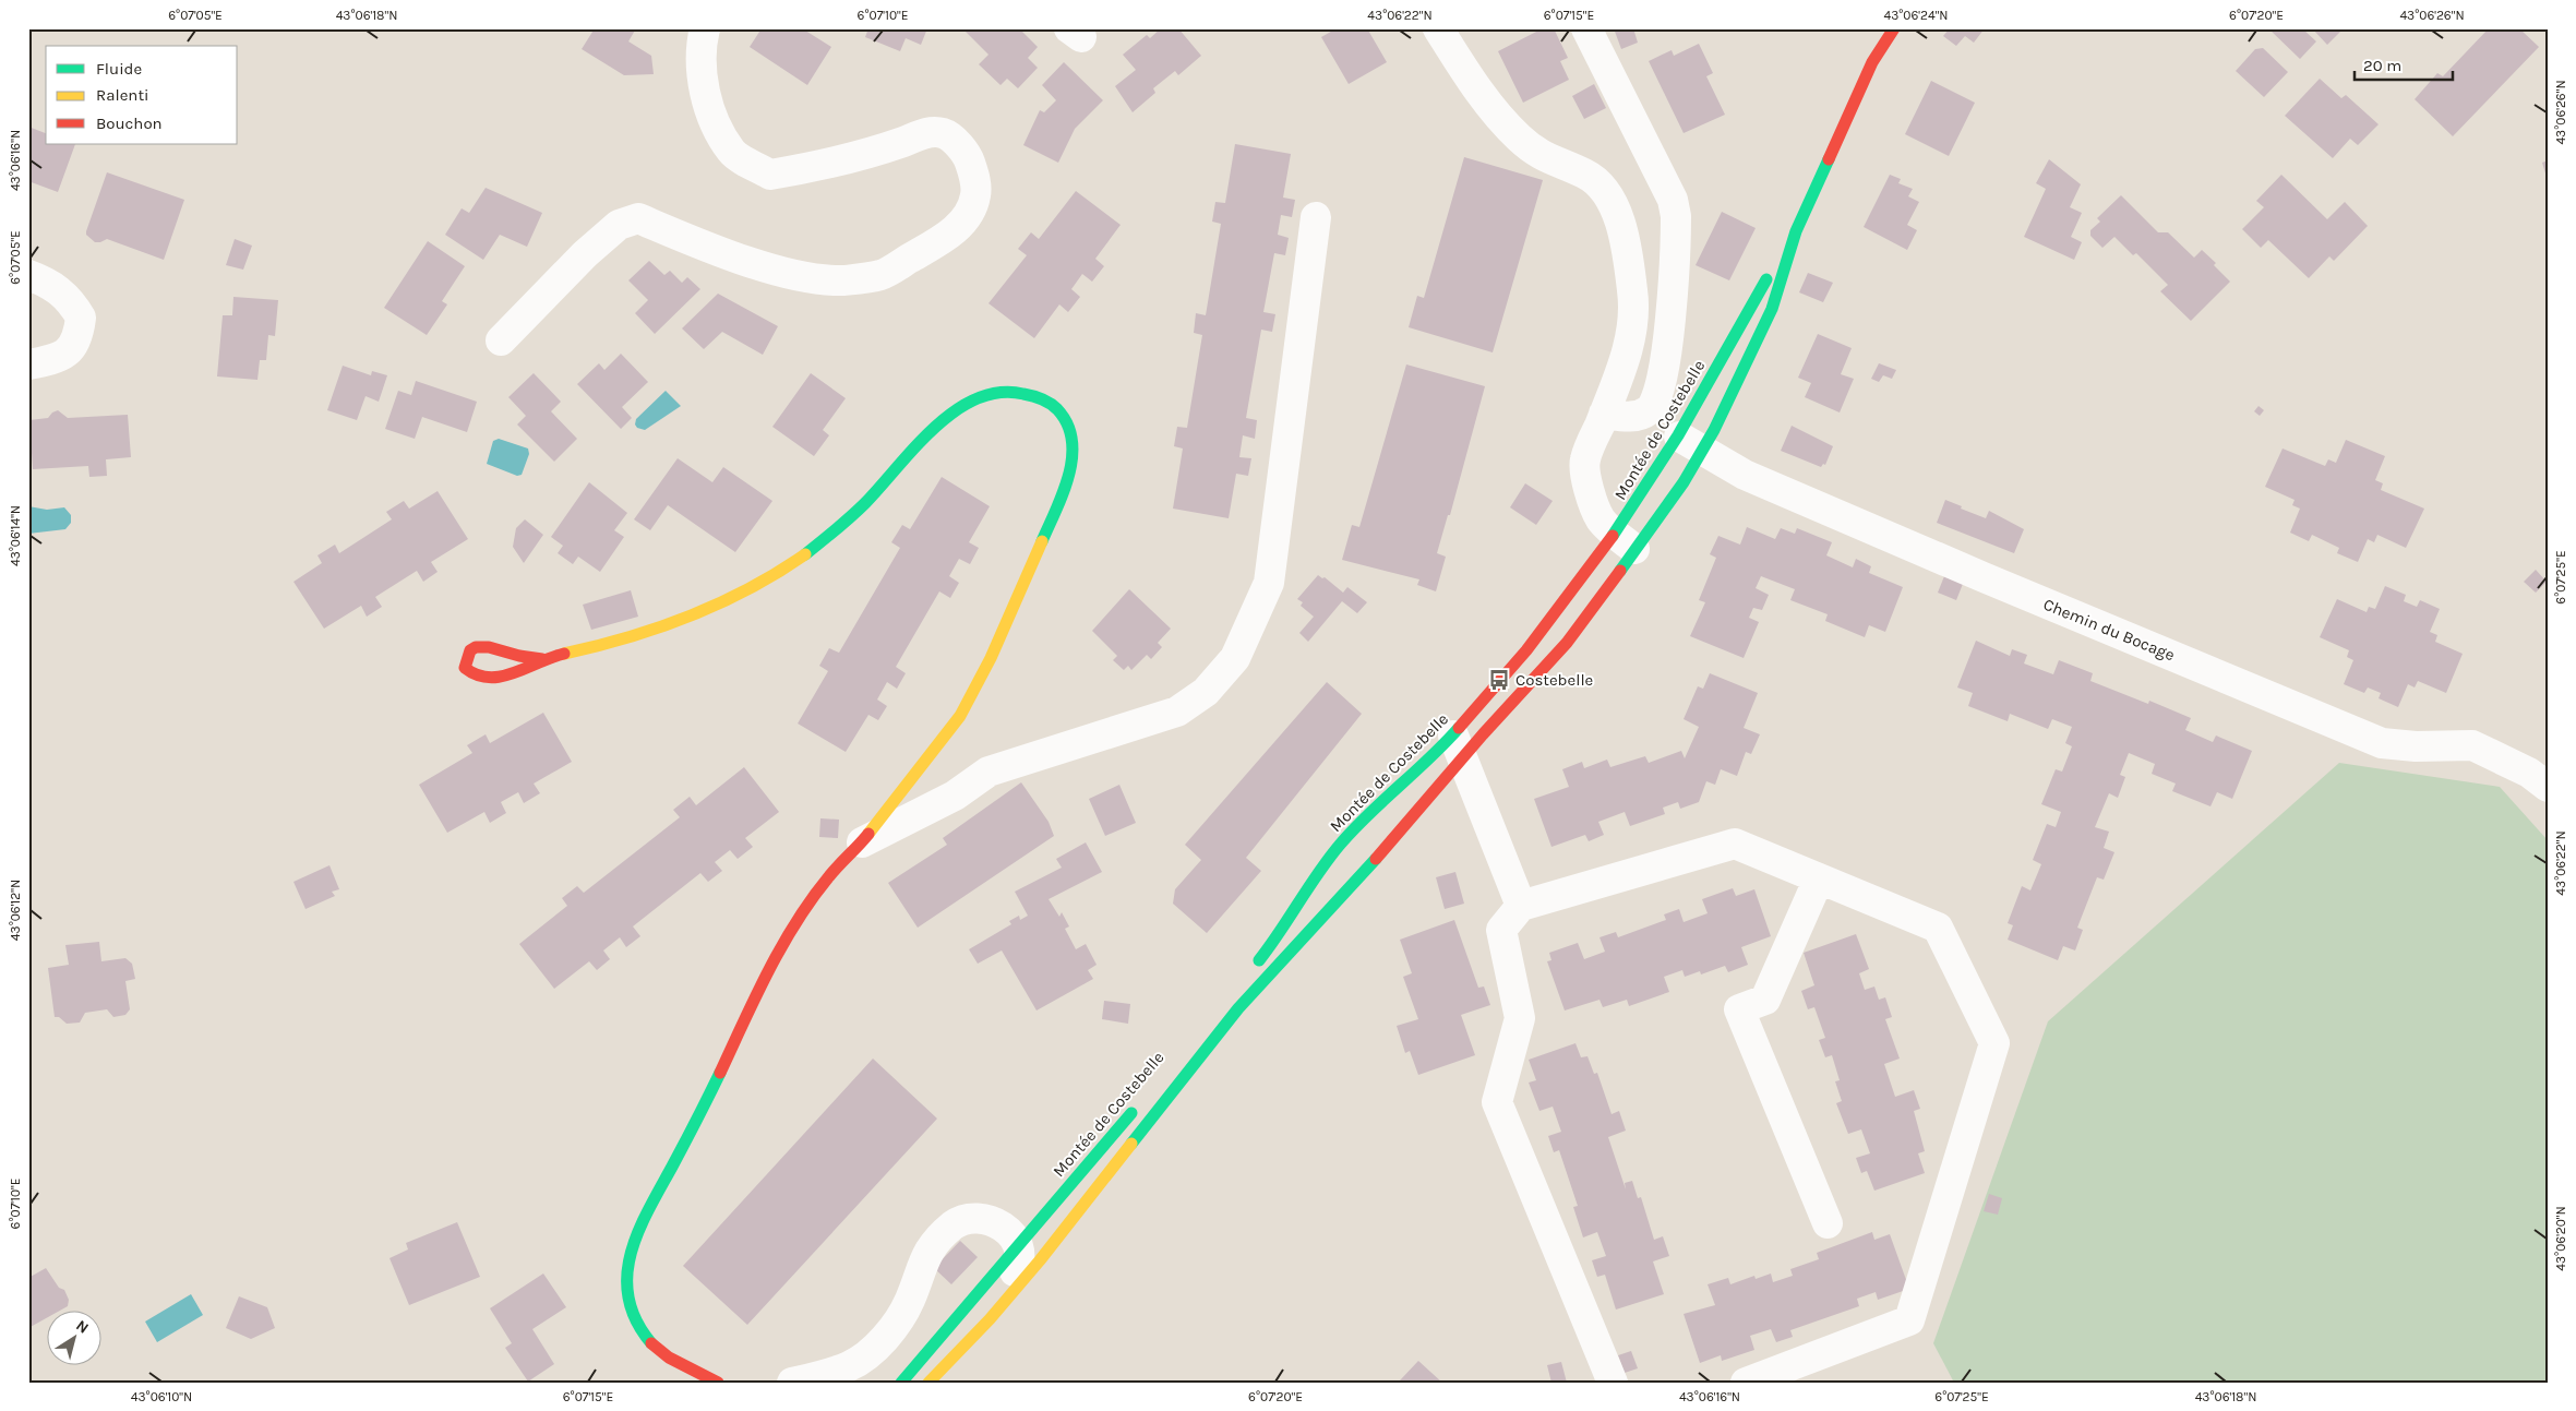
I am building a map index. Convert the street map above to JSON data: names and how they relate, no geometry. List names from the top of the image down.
{
  "streets": {
    "main road": ["Montée de Costebelle"],
    "street": ["Chemin du Bocage"]
  },
  "crossings": [
    ["Montée de Costebelle", "Chemin du Bocage"]
  ],
  "places": {
    "bus stop": ["Costebelle"]
  },
  "legend": ["Fluide", "Ralenti", "Bouchon"],
  "scale_bar": "20 m",
  "north": "top right",
  "coordinates": [
    "6°07'05\"E",
    "43°06'18\"N",
    "6°07'10\"E",
    "43°06'22\"N",
    "6°07'15\"E",
    "43°06'24\"N",
    "6°07'20\"E",
    "43°06'26\"N",
    "43°06'16\"N",
    "43°06'14\"N",
    "6°07'25\"E",
    "43°06'12\"N",
    "43°06'20\"N",
    "43°06'10\"N"
  ]
}
